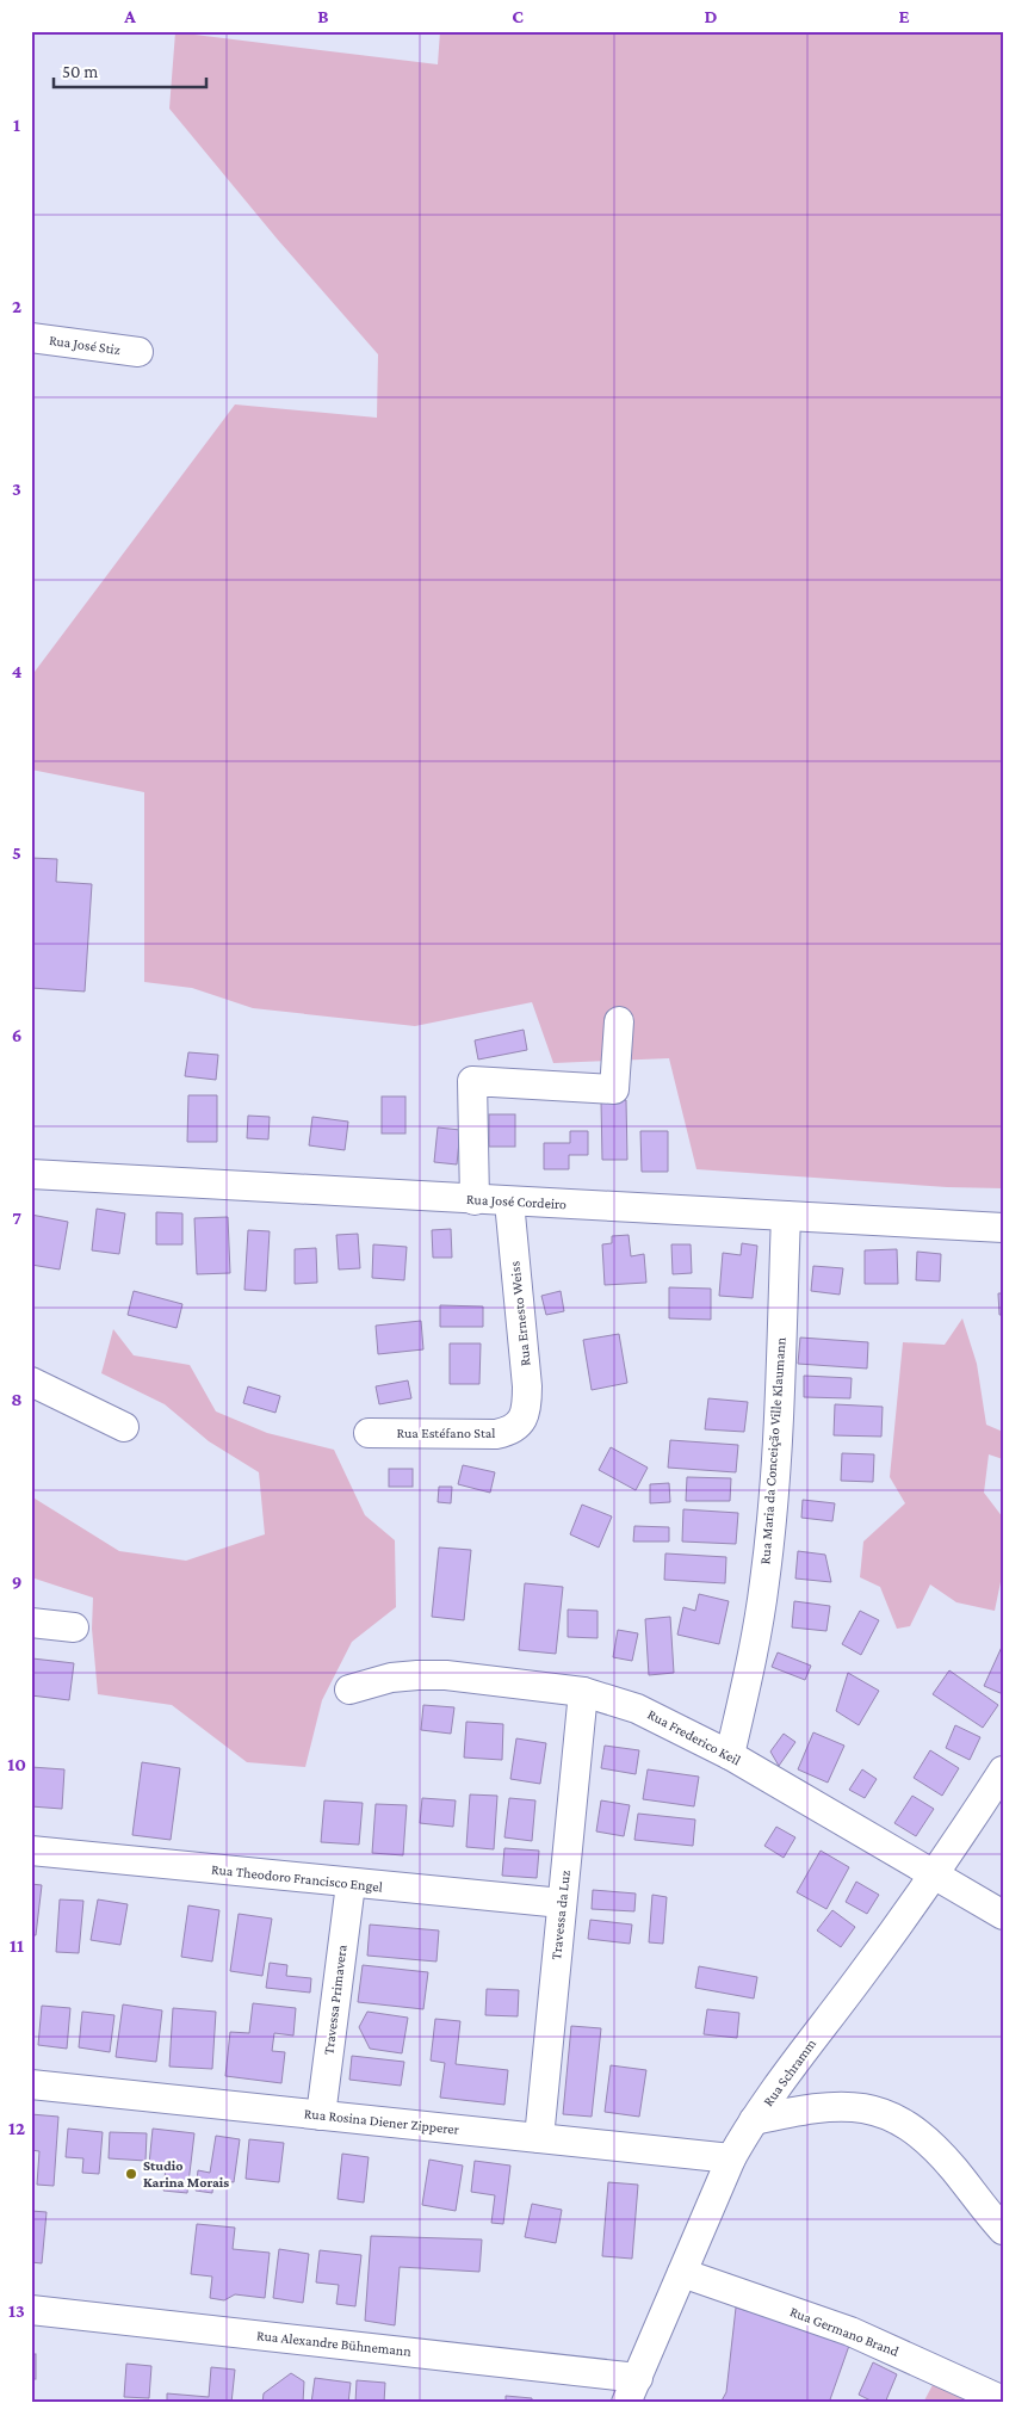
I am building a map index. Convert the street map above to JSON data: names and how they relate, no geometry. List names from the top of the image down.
{
  "streets": {
    "street": [
      "Rua José Stiz",
      "Rua José Cordeiro",
      "Rua Ernesto Weiss",
      "Rua Estéfano Stal",
      "Rua Maria da Conceição Ville Klaumann",
      "Rua Frederico Keil",
      "Rua Theodoro Francisco Engel",
      "Travessa da Luz",
      "Travessa Primavera",
      "Rua Schramm",
      "Rua Rosina Diener Zipperer",
      "Rua Germano Brand",
      "Rua Alexandre Bühnemann"
    ]
  },
  "crossings": [
    ["Rua José Cordeiro", "Rua Ernesto Weiss"],
    ["Rua José Cordeiro", "Rua Maria da Conceição Ville Klaumann"],
    ["Rua Ernesto Weiss", "Rua Estéfano Stal"],
    ["Rua Maria da Conceição Ville Klaumann", "Rua Frederico Keil"],
    ["Rua Frederico Keil", "Travessa da Luz"],
    ["Rua Frederico Keil", "Rua Schramm"],
    ["Rua Theodoro Francisco Engel", "Travessa da Luz"],
    ["Rua Theodoro Francisco Engel", "Travessa Primavera"],
    ["Travessa da Luz", "Rua Rosina Diener Zipperer"],
    ["Travessa Primavera", "Rua Rosina Diener Zipperer"],
    ["Rua Schramm", "Rua Rosina Diener Zipperer"],
    ["Rua Schramm", "Rua Germano Brand"],
    ["Rua Schramm", "Rua Alexandre Bühnemann"]
  ],
  "places": ["Studio Karina Morais"],
  "scale_bar": "50 m",
  "grid": {
    "columns": [
      "A",
      "B",
      "C",
      "D",
      "E"
    ],
    "rows": [
      "1",
      "2",
      "3",
      "4",
      "5",
      "6",
      "7",
      "8",
      "9",
      "10",
      "11",
      "12",
      "13"
    ]
  }
}
